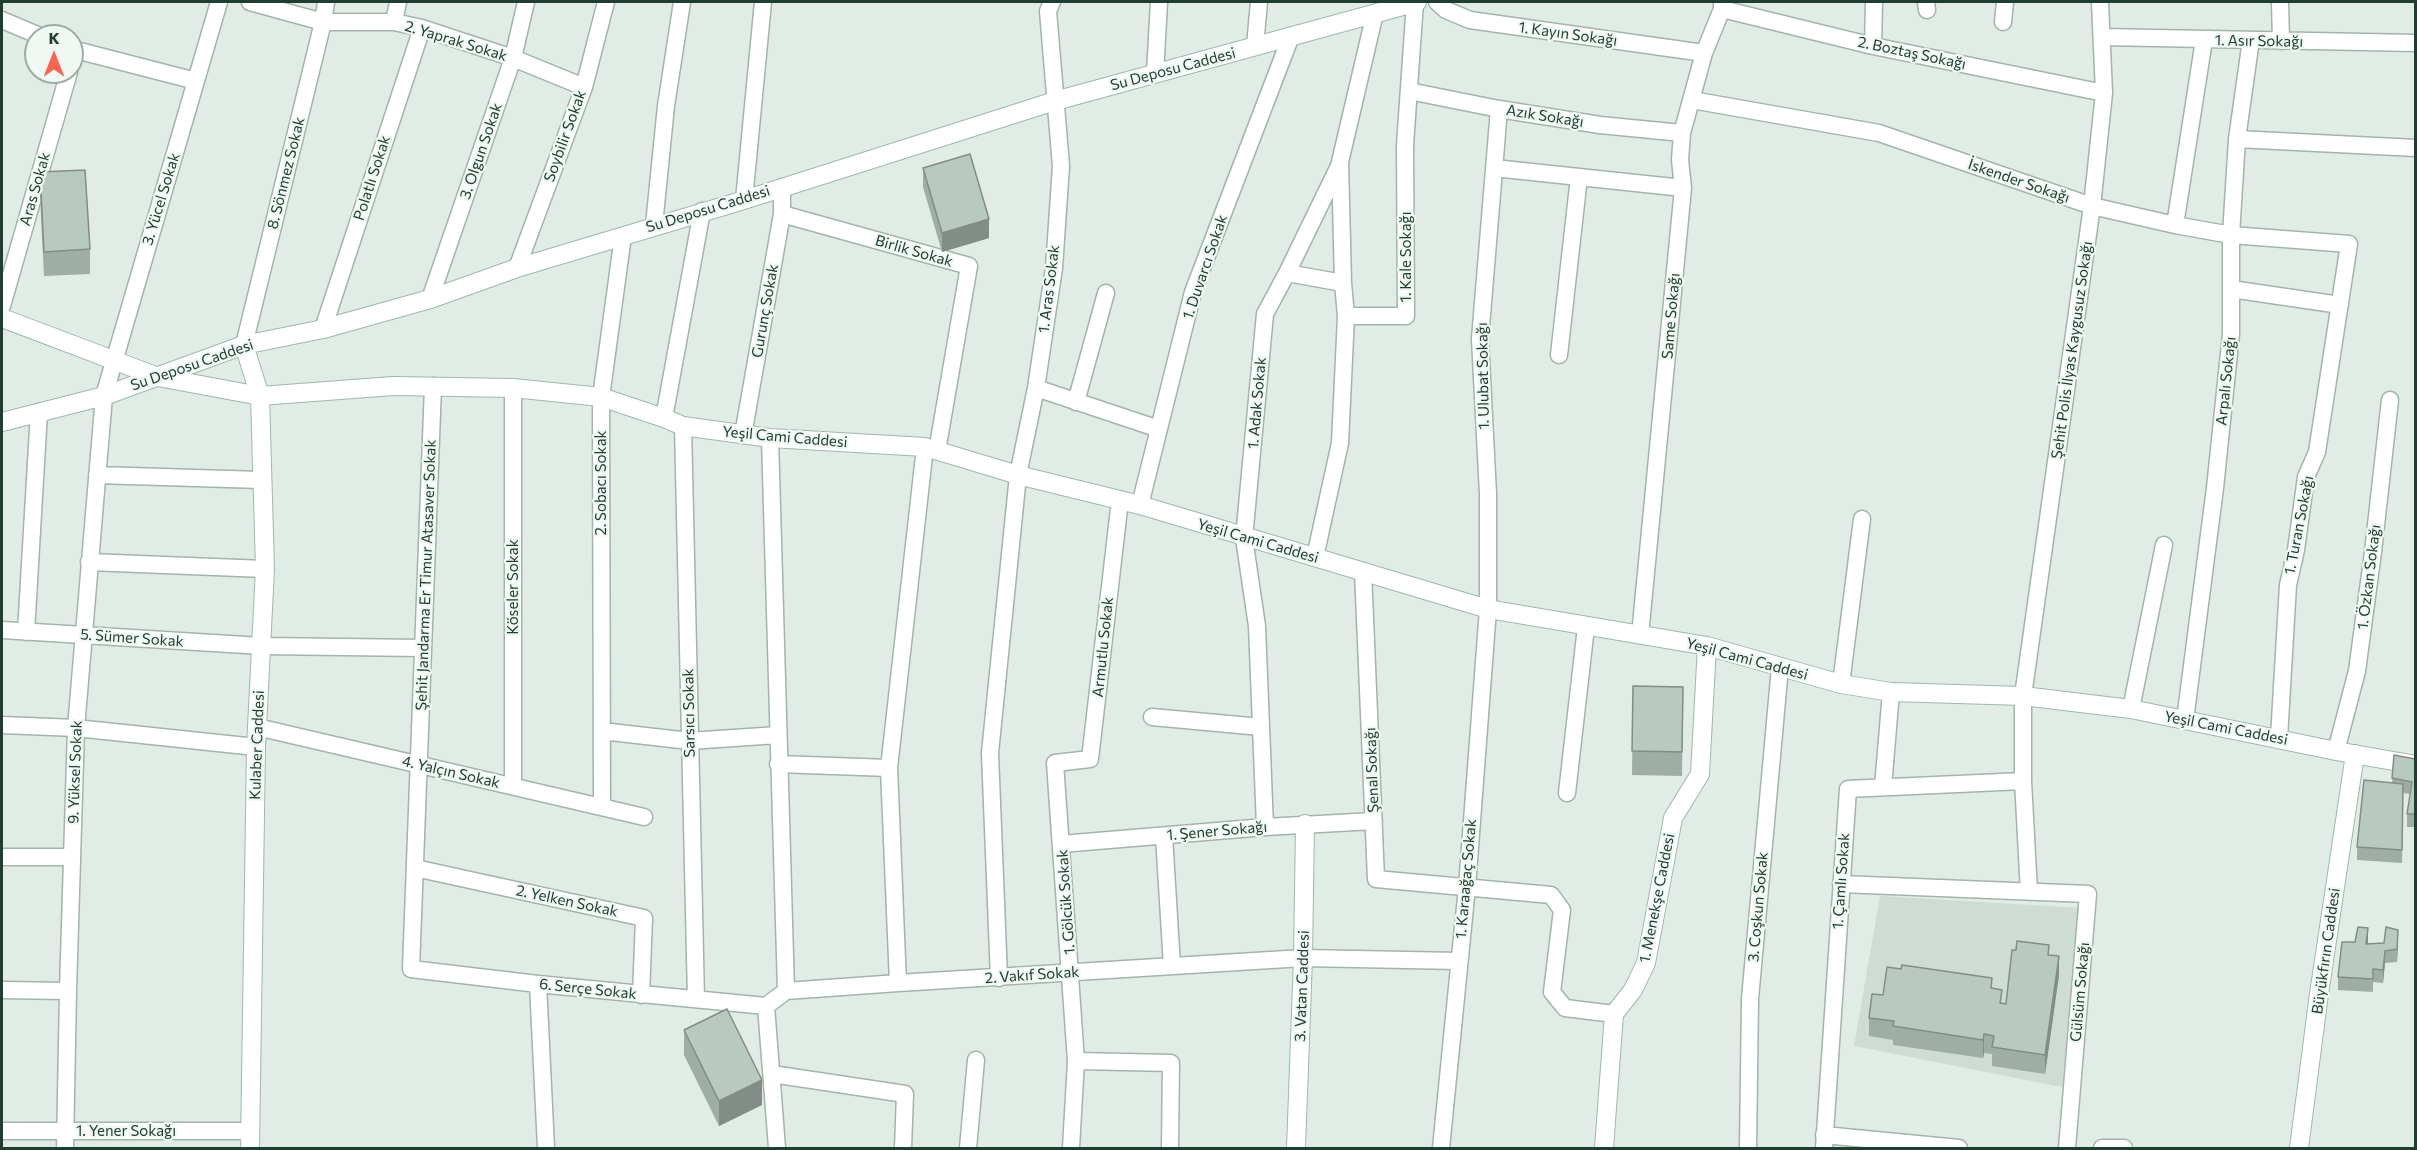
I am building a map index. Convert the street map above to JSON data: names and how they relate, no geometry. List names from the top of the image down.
{
  "streets": {
    "main road": [
      "Su Deposu Caddesi",
      "Yeşil Cami Caddesi",
      "Kulaber Caddesi",
      "1. Menekşe Caddesi",
      "Büyükfırın Caddesi",
      "3. Vatan Caddesi"
    ],
    "street": [
      "1. Kayın Sokağı",
      "2. Yaprak Sokak",
      "1. Asır Sokağı",
      "2. Boztaş Sokağı",
      "Azık Sokağı",
      "Soybilir Sokak",
      "3. Olgun Sokak",
      "8. Sönmez Sokak",
      "Polatlı Sokak",
      "İskender Sokağı",
      "Aras Sokak",
      "3. Yücel Sokak",
      "Birlik Sokak",
      "1. Kale Sokağı",
      "1. Duvarcı Sokak",
      "1. Aras Sokak",
      "Gurunç Sokak",
      "Same Sokağı",
      "Şehit Polis İlyas Kaygusuz Sokağı",
      "1. Ulubat Sokağı",
      "Arpalı Sokağı",
      "1. Adak Sokak",
      "2. Sobacı Sokak",
      "1. Turan Sokağı",
      "Şehit Jandarma Er Timur Atasaver Sokak",
      "1. Özkan Sokağı",
      "Köseler Sokak",
      "5. Sümer Sokak",
      "Armutlu Sokak",
      "Sarsıcı Sokak",
      "Şenal Sokağı",
      "9. Yüksel Sokak",
      "4. Yalçın Sokak",
      "1. Şener Sokağı",
      "1. Karaağaç Sokak",
      "1. Çamlı Sokak",
      "2. Yelken Sokak",
      "1. Gölcük Sokak",
      "3. Coşkun Sokak",
      "2. Vakıf Sokak",
      "6. Serçe Sokak",
      "Gülsüm Sokağı",
      "1. Yener Sokağı"
    ]
  },
  "crossings": [
    ["1. Kayın Sokağı", "Same Sokağı"],
    ["2. Yaprak Sokak", "Soybilir Sokak"],
    ["2. Yaprak Sokak", "3. Olgun Sokak"],
    ["2. Yaprak Sokak", "8. Sönmez Sokak"],
    ["2. Yaprak Sokak", "Polatlı Sokak"],
    ["1. Asır Sokağı", "Şehit Polis İlyas Kaygusuz Sokağı"],
    ["1. Asır Sokağı", "Arpalı Sokağı"],
    ["2. Boztaş Sokağı", "Same Sokağı"],
    ["2. Boztaş Sokağı", "Şehit Polis İlyas Kaygusuz Sokağı"],
    ["Su Deposu Caddesi", "Soybilir Sokak"],
    ["Su Deposu Caddesi", "3. Olgun Sokak"],
    ["Su Deposu Caddesi", "8. Sönmez Sokak"],
    ["Su Deposu Caddesi", "Polatlı Sokak"],
    ["Su Deposu Caddesi", "3. Yücel Sokak"],
    ["Su Deposu Caddesi", "1. Kale Sokağı"],
    ["Su Deposu Caddesi", "1. Duvarcı Sokak"],
    ["Su Deposu Caddesi", "1. Aras Sokak"],
    ["Su Deposu Caddesi", "Gurunç Sokak"],
    ["Su Deposu Caddesi", "Yeşil Cami Caddesi"],
    ["Su Deposu Caddesi", "2. Sobacı Sokak"],
    ["Su Deposu Caddesi", "Kulaber Caddesi"],
    ["Su Deposu Caddesi", "9. Yüksel Sokak"],
    ["Azık Sokağı", "1. Kale Sokağı"],
    ["Azık Sokağı", "Same Sokağı"],
    ["Azık Sokağı", "1. Ulubat Sokağı"],
    ["8. Sönmez Sokak", "Kulaber Caddesi"],
    ["İskender Sokağı", "Same Sokağı"],
    ["İskender Sokağı", "Şehit Polis İlyas Kaygusuz Sokağı"],
    ["İskender Sokağı", "Arpalı Sokağı"],
    ["İskender Sokağı", "1. Turan Sokağı"],
    ["3. Yücel Sokak", "Yeşil Cami Caddesi"],
    ["3. Yücel Sokak", "9. Yüksel Sokak"],
    ["Birlik Sokak", "Gurunç Sokak"],
    ["Birlik Sokak", "Yeşil Cami Caddesi"],
    ["1. Duvarcı Sokak", "Yeşil Cami Caddesi"],
    ["1. Aras Sokak", "Yeşil Cami Caddesi"],
    ["1. Aras Sokak", "2. Vakıf Sokak"],
    ["Gurunç Sokak", "Yeşil Cami Caddesi"],
    ["Same Sokağı", "Yeşil Cami Caddesi"],
    ["Şehit Polis İlyas Kaygusuz Sokağı", "Yeşil Cami Caddesi"],
    ["Şehit Polis İlyas Kaygusuz Sokağı", "1. Çamlı Sokak"],
    ["Şehit Polis İlyas Kaygusuz Sokağı", "Gülsüm Sokağı"],
    ["1. Ulubat Sokağı", "Yeşil Cami Caddesi"],
    ["1. Ulubat Sokağı", "1. Karaağaç Sokak"],
    ["Arpalı Sokağı", "Yeşil Cami Caddesi"],
    ["1. Adak Sokak", "Yeşil Cami Caddesi"],
    ["1. Adak Sokak", "1. Şener Sokağı"],
    ["Yeşil Cami Caddesi", "2. Sobacı Sokak"],
    ["Yeşil Cami Caddesi", "1. Turan Sokağı"],
    ["Yeşil Cami Caddesi", "Şehit Jandarma Er Timur Atasaver Sokak"],
    ["Yeşil Cami Caddesi", "1. Özkan Sokağı"],
    ["Yeşil Cami Caddesi", "Köseler Sokak"],
    ["Yeşil Cami Caddesi", "Armutlu Sokak"],
    ["Yeşil Cami Caddesi", "Sarsıcı Sokak"],
    ["Yeşil Cami Caddesi", "Kulaber Caddesi"],
    ["Yeşil Cami Caddesi", "Şenal Sokağı"],
    ["Yeşil Cami Caddesi", "1. Karaağaç Sokak"],
    ["Yeşil Cami Caddesi", "1. Menekşe Caddesi"],
    ["Yeşil Cami Caddesi", "3. Coşkun Sokak"],
    ["Yeşil Cami Caddesi", "Büyükfırın Caddesi"],
    ["2. Sobacı Sokak", "4. Yalçın Sokak"],
    ["Şehit Jandarma Er Timur Atasaver Sokak", "5. Sümer Sokak"],
    ["Şehit Jandarma Er Timur Atasaver Sokak", "4. Yalçın Sokak"],
    ["Şehit Jandarma Er Timur Atasaver Sokak", "2. Yelken Sokak"],
    ["Şehit Jandarma Er Timur Atasaver Sokak", "6. Serçe Sokak"],
    ["Köseler Sokak", "4. Yalçın Sokak"],
    ["5. Sümer Sokak", "Kulaber Caddesi"],
    ["5. Sümer Sokak", "9. Yüksel Sokak"],
    ["Armutlu Sokak", "1. Gölcük Sokak"],
    ["Sarsıcı Sokak", "6. Serçe Sokak"],
    ["Kulaber Caddesi", "4. Yalçın Sokak"],
    ["Kulaber Caddesi", "1. Yener Sokağı"],
    ["Şenal Sokağı", "1. Şener Sokağı"],
    ["Şenal Sokağı", "1. Karaağaç Sokak"],
    ["9. Yüksel Sokak", "1. Yener Sokağı"],
    ["1. Şener Sokağı", "1. Gölcük Sokak"],
    ["1. Şener Sokağı", "3. Vatan Caddesi"],
    ["1. Karaağaç Sokak", "2. Vakıf Sokak"],
    ["2. Yelken Sokak", "6. Serçe Sokak"],
    ["1. Gölcük Sokak", "2. Vakıf Sokak"],
    ["2. Vakıf Sokak", "3. Vatan Caddesi"]
  ],
  "north": "top"
}
